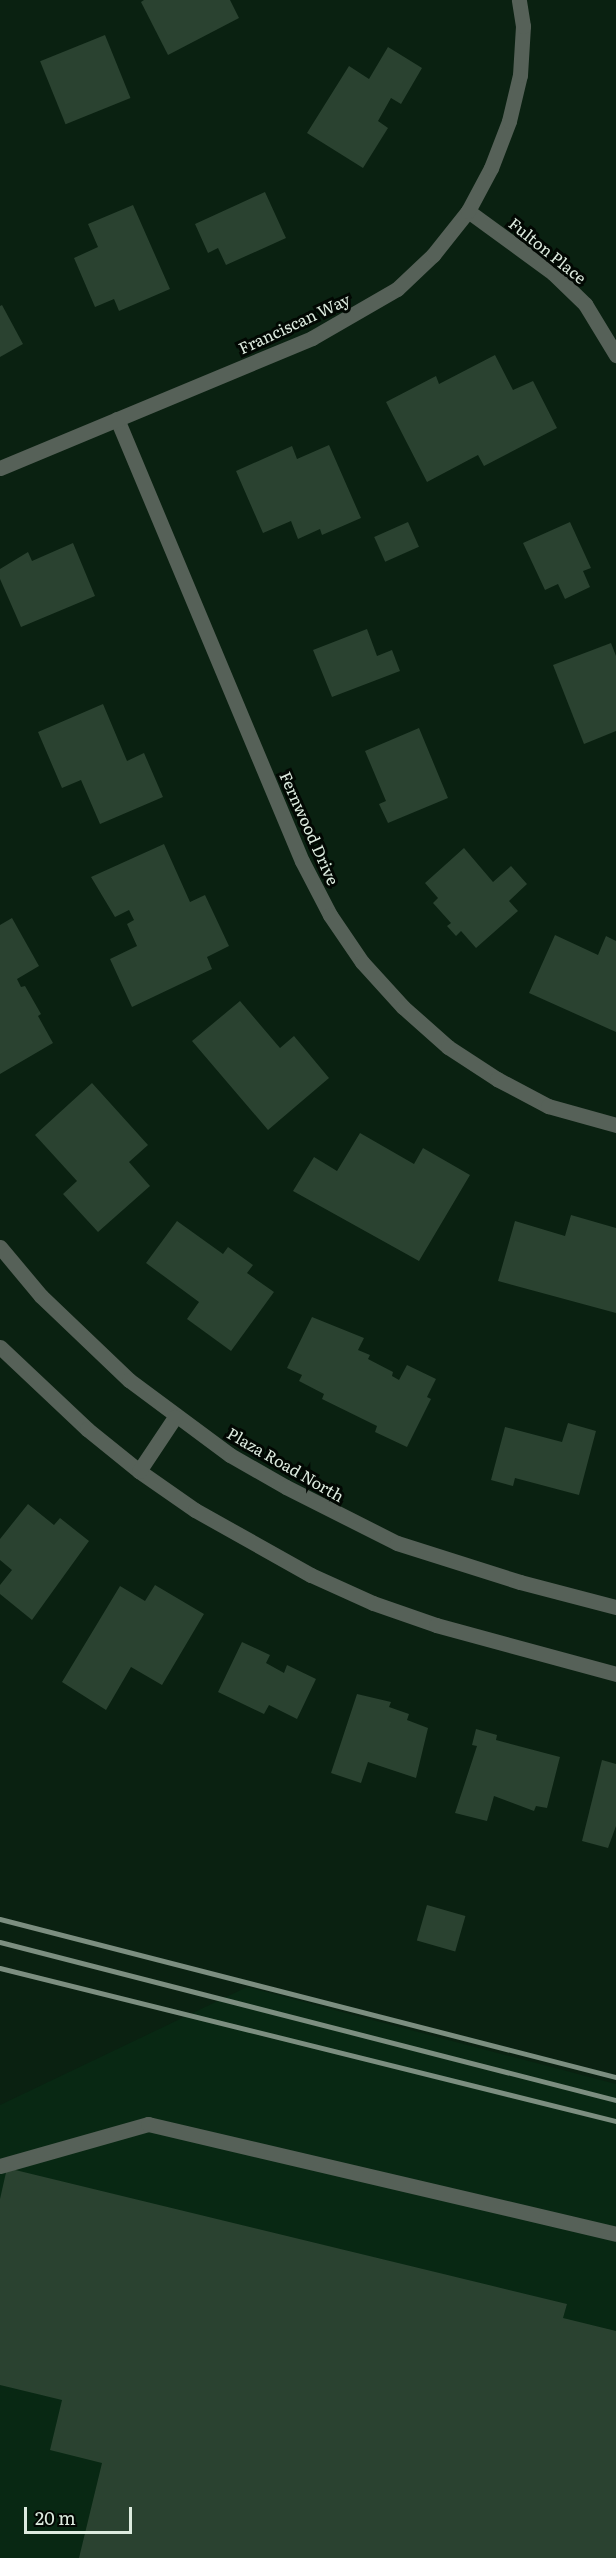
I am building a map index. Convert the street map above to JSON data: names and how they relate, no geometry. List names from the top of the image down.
{
  "streets": {
    "street": [
      "Fulton Place",
      "Franciscan Way",
      "Fernwood Drive",
      "Plaza Road North"
    ]
  },
  "crossings": [
    ["Fulton Place", "Franciscan Way"],
    ["Franciscan Way", "Fernwood Drive"]
  ],
  "scale_bar": "20 m"
}
